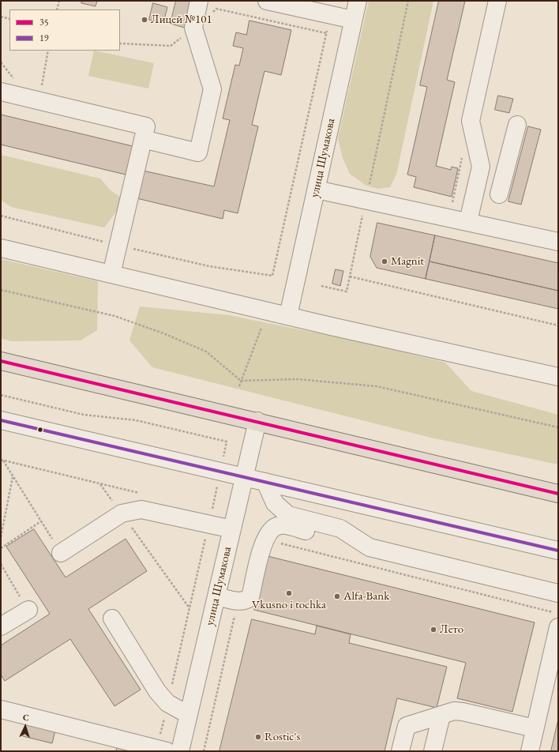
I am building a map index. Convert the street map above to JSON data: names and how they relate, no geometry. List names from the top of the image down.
{
  "streets": {
    "street": ["улица Шумакова"]
  },
  "places": [
    "Лицей №101",
    "Magnit",
    "Vkusno i tochka",
    "Alfa-Bank",
    "Лето",
    "Rostic's"
  ],
  "lines": ["transit line 35", "transit line 19"],
  "legend": ["35", "19"],
  "north": "top"
}
